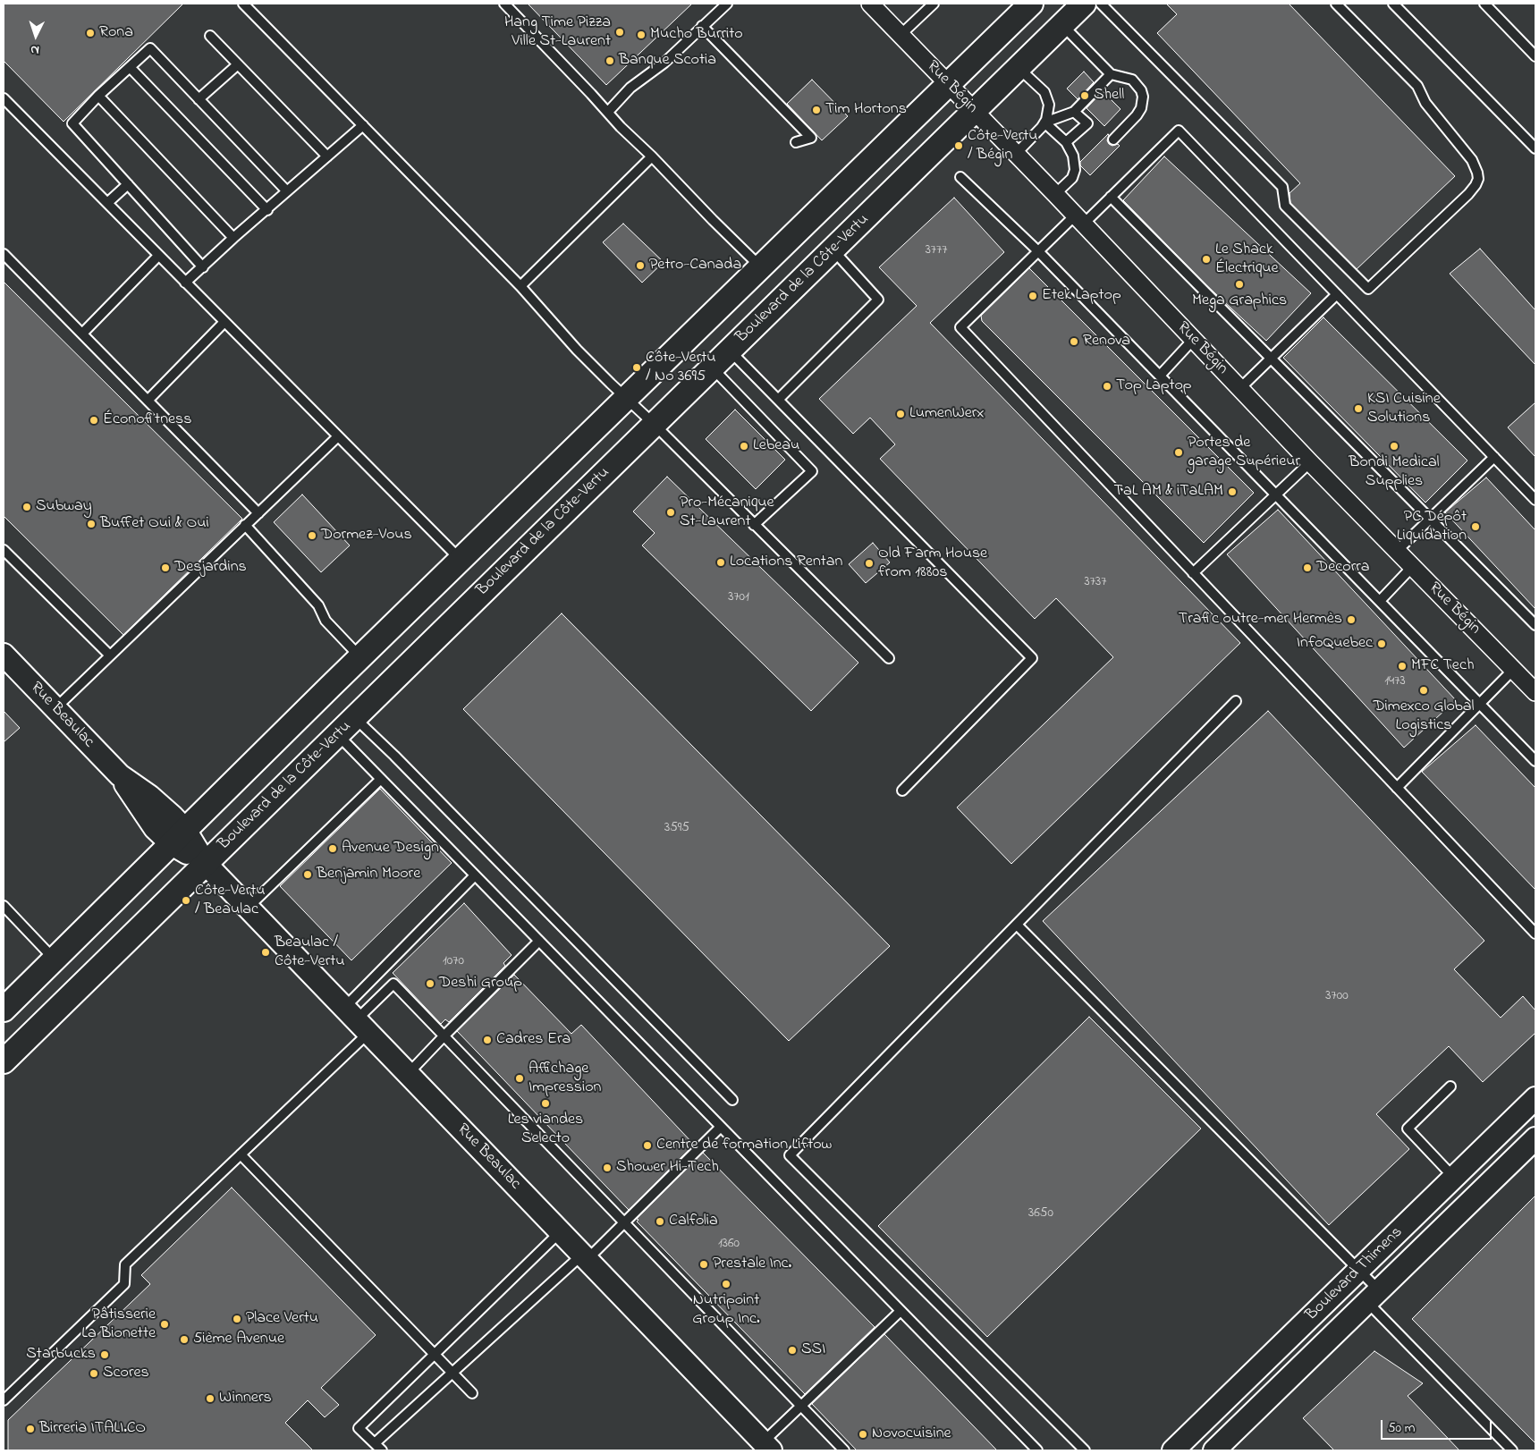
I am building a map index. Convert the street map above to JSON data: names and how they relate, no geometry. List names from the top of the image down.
{
  "streets": {
    "main road": ["Boulevard de la Côte-Vertu"],
    "street": ["Rue Bégin", "Rue Beaulac", "Boulevard Thimens"]
  },
  "crossings": [
    ["Rue Bégin", "Boulevard de la Côte-Vertu"],
    ["Boulevard de la Côte-Vertu", "Rue Beaulac"]
  ],
  "places": [
    "Hang Time Pizza Ville St-Laurent",
    "Rona",
    "Mucho Burrito",
    "Banque Scotia",
    "Shell",
    "Tim Hortons",
    "Côte-Vertu / Bégin",
    "Le Shack Électrique",
    "Petro-Canada",
    "Mega Graphics",
    "Etek Laptop",
    "Renova",
    "Côte-Vertu / No 3695",
    "Top Laptop",
    "KSI Cuisine Solutions",
    "LumenWerx",
    "Éconofitness",
    "Lebeau",
    "Bondi Medical Supplies",
    "Portes de garage Supérieur",
    "TaL AM & iTaLAM",
    "Subway",
    "Pro-Mécanique St-Laurent",
    "Buffet Oui & Oui",
    "PC Dépôt Liquidation",
    "Dormez-Vous",
    "Locations Rentan",
    "Old Farm House from 1880s",
    "Desjardins",
    "Decorra",
    "Trafic outre-mer Hermès",
    "InfoQuebec",
    "MFC Tech",
    "Dimexco Global Logistics",
    "Avenue Design",
    "Benjamin Moore",
    "Côte-Vertu / Beaulac",
    "Beaulac / Côte-Vertu",
    "Deshi Group",
    "Cadres Era",
    "Affichage Impression",
    "Les viandes Selecto",
    "Centre de formation Liftow",
    "Shower Hi-Tech",
    "Calfolia",
    "Prestale Inc.",
    "Nutripoint Group Inc.",
    "Place Vertu",
    "Pâtisserie La Bionette",
    "5ième Avenue",
    "SSI",
    "Starbucks",
    "Scores",
    "Winners",
    "Birreria ITALI.CO",
    "Novocuisine"
  ],
  "house_numbers": [
    "3777",
    "3737",
    "3701",
    "1473",
    "3595",
    "1070",
    "3700",
    "3650",
    "1360"
  ],
  "scale_bar": "50 m",
  "north": "bottom"
}
